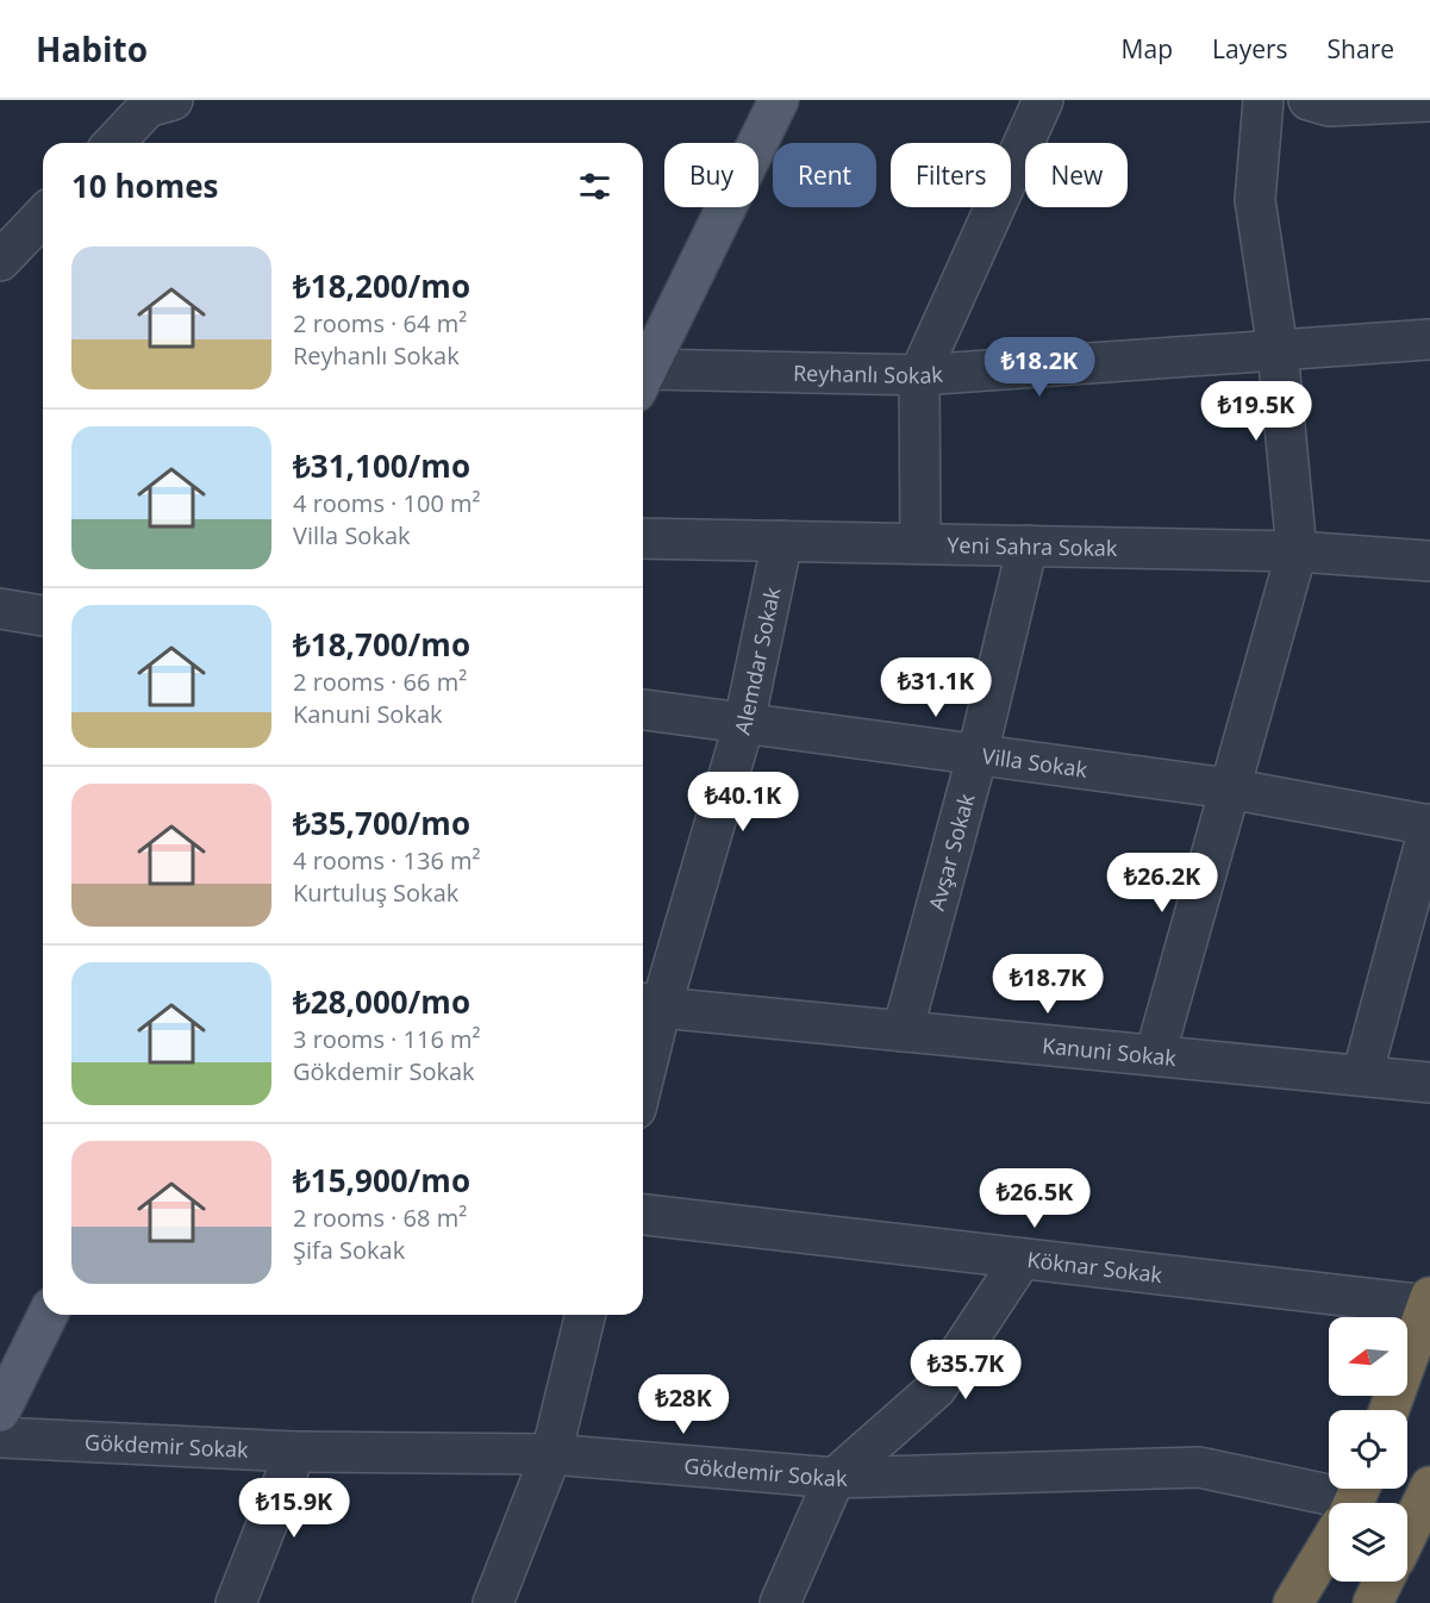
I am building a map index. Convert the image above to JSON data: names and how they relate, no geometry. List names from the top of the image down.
{
  "streets": {
    "street": [
      "Reyhanlı Sokak",
      "Yeni Sahra Sokak",
      "Alemdar Sokak",
      "Villa Sokak",
      "Avşar Sokak",
      "Kanuni Sokak",
      "Köknar Sokak",
      "Gökdemir Sokak"
    ]
  },
  "crossings": [
    ["Yeni Sahra Sokak", "Alemdar Sokak"],
    ["Yeni Sahra Sokak", "Avşar Sokak"],
    ["Alemdar Sokak", "Villa Sokak"],
    ["Alemdar Sokak", "Kanuni Sokak"],
    ["Villa Sokak", "Avşar Sokak"],
    ["Avşar Sokak", "Kanuni Sokak"]
  ],
  "north": "left",
  "page": {
    "header": "Habito",
    "nav": ["Map", "Layers", "Share"],
    "chip": [
      "Buy",
      "Rent",
      "Filters",
      "New"
    ],
    "heading": "10 homes",
    "list": [
      {
        "name": "₺18,200/mo",
        "note": "2 rooms · 64 m² · Reyhanlı Sokak"
      },
      {
        "name": "₺31,100/mo",
        "note": "4 rooms · 100 m² · Villa Sokak"
      },
      {
        "name": "₺18,700/mo",
        "note": "2 rooms · 66 m² · Kanuni Sokak"
      },
      {
        "name": "₺35,700/mo",
        "note": "4 rooms · 136 m² · Kurtuluş Sokak"
      },
      {
        "name": "₺28,000/mo",
        "note": "3 rooms · 116 m² · Gökdemir Sokak"
      },
      {
        "name": "₺15,900/mo",
        "note": "2 rooms · 68 m² · Şifa Sokak"
      }
    ],
    "price": [
      "₺18.2K",
      "₺19.5K",
      "₺31.1K",
      "₺40.1K",
      "₺26.2K",
      "₺18.7K",
      "₺26.5K",
      "₺35.7K",
      "₺28K",
      "₺15.9K"
    ]
  }
}
